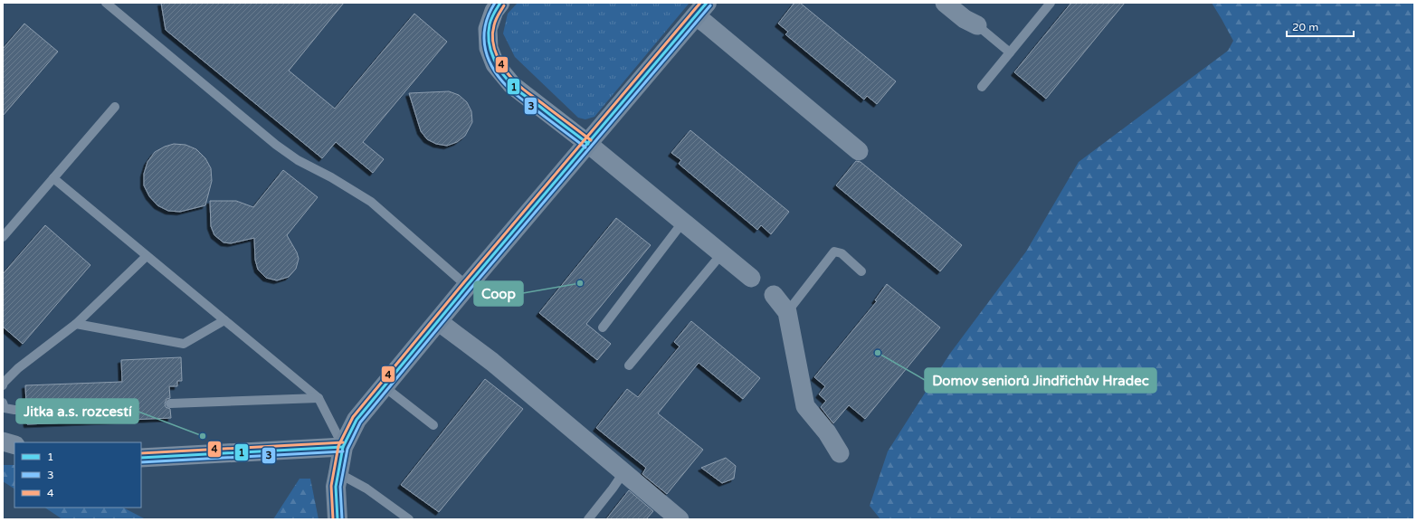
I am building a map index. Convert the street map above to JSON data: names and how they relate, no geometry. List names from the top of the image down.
{
  "places": ["Coop", "Domov seniorů Jindřichův Hradec", "Jitka a.s. rozcestí"],
  "lines": ["transit line 1", "transit line 3", "transit line 4"],
  "legend": ["1", "3", "4"],
  "scale_bar": "20 m"
}
